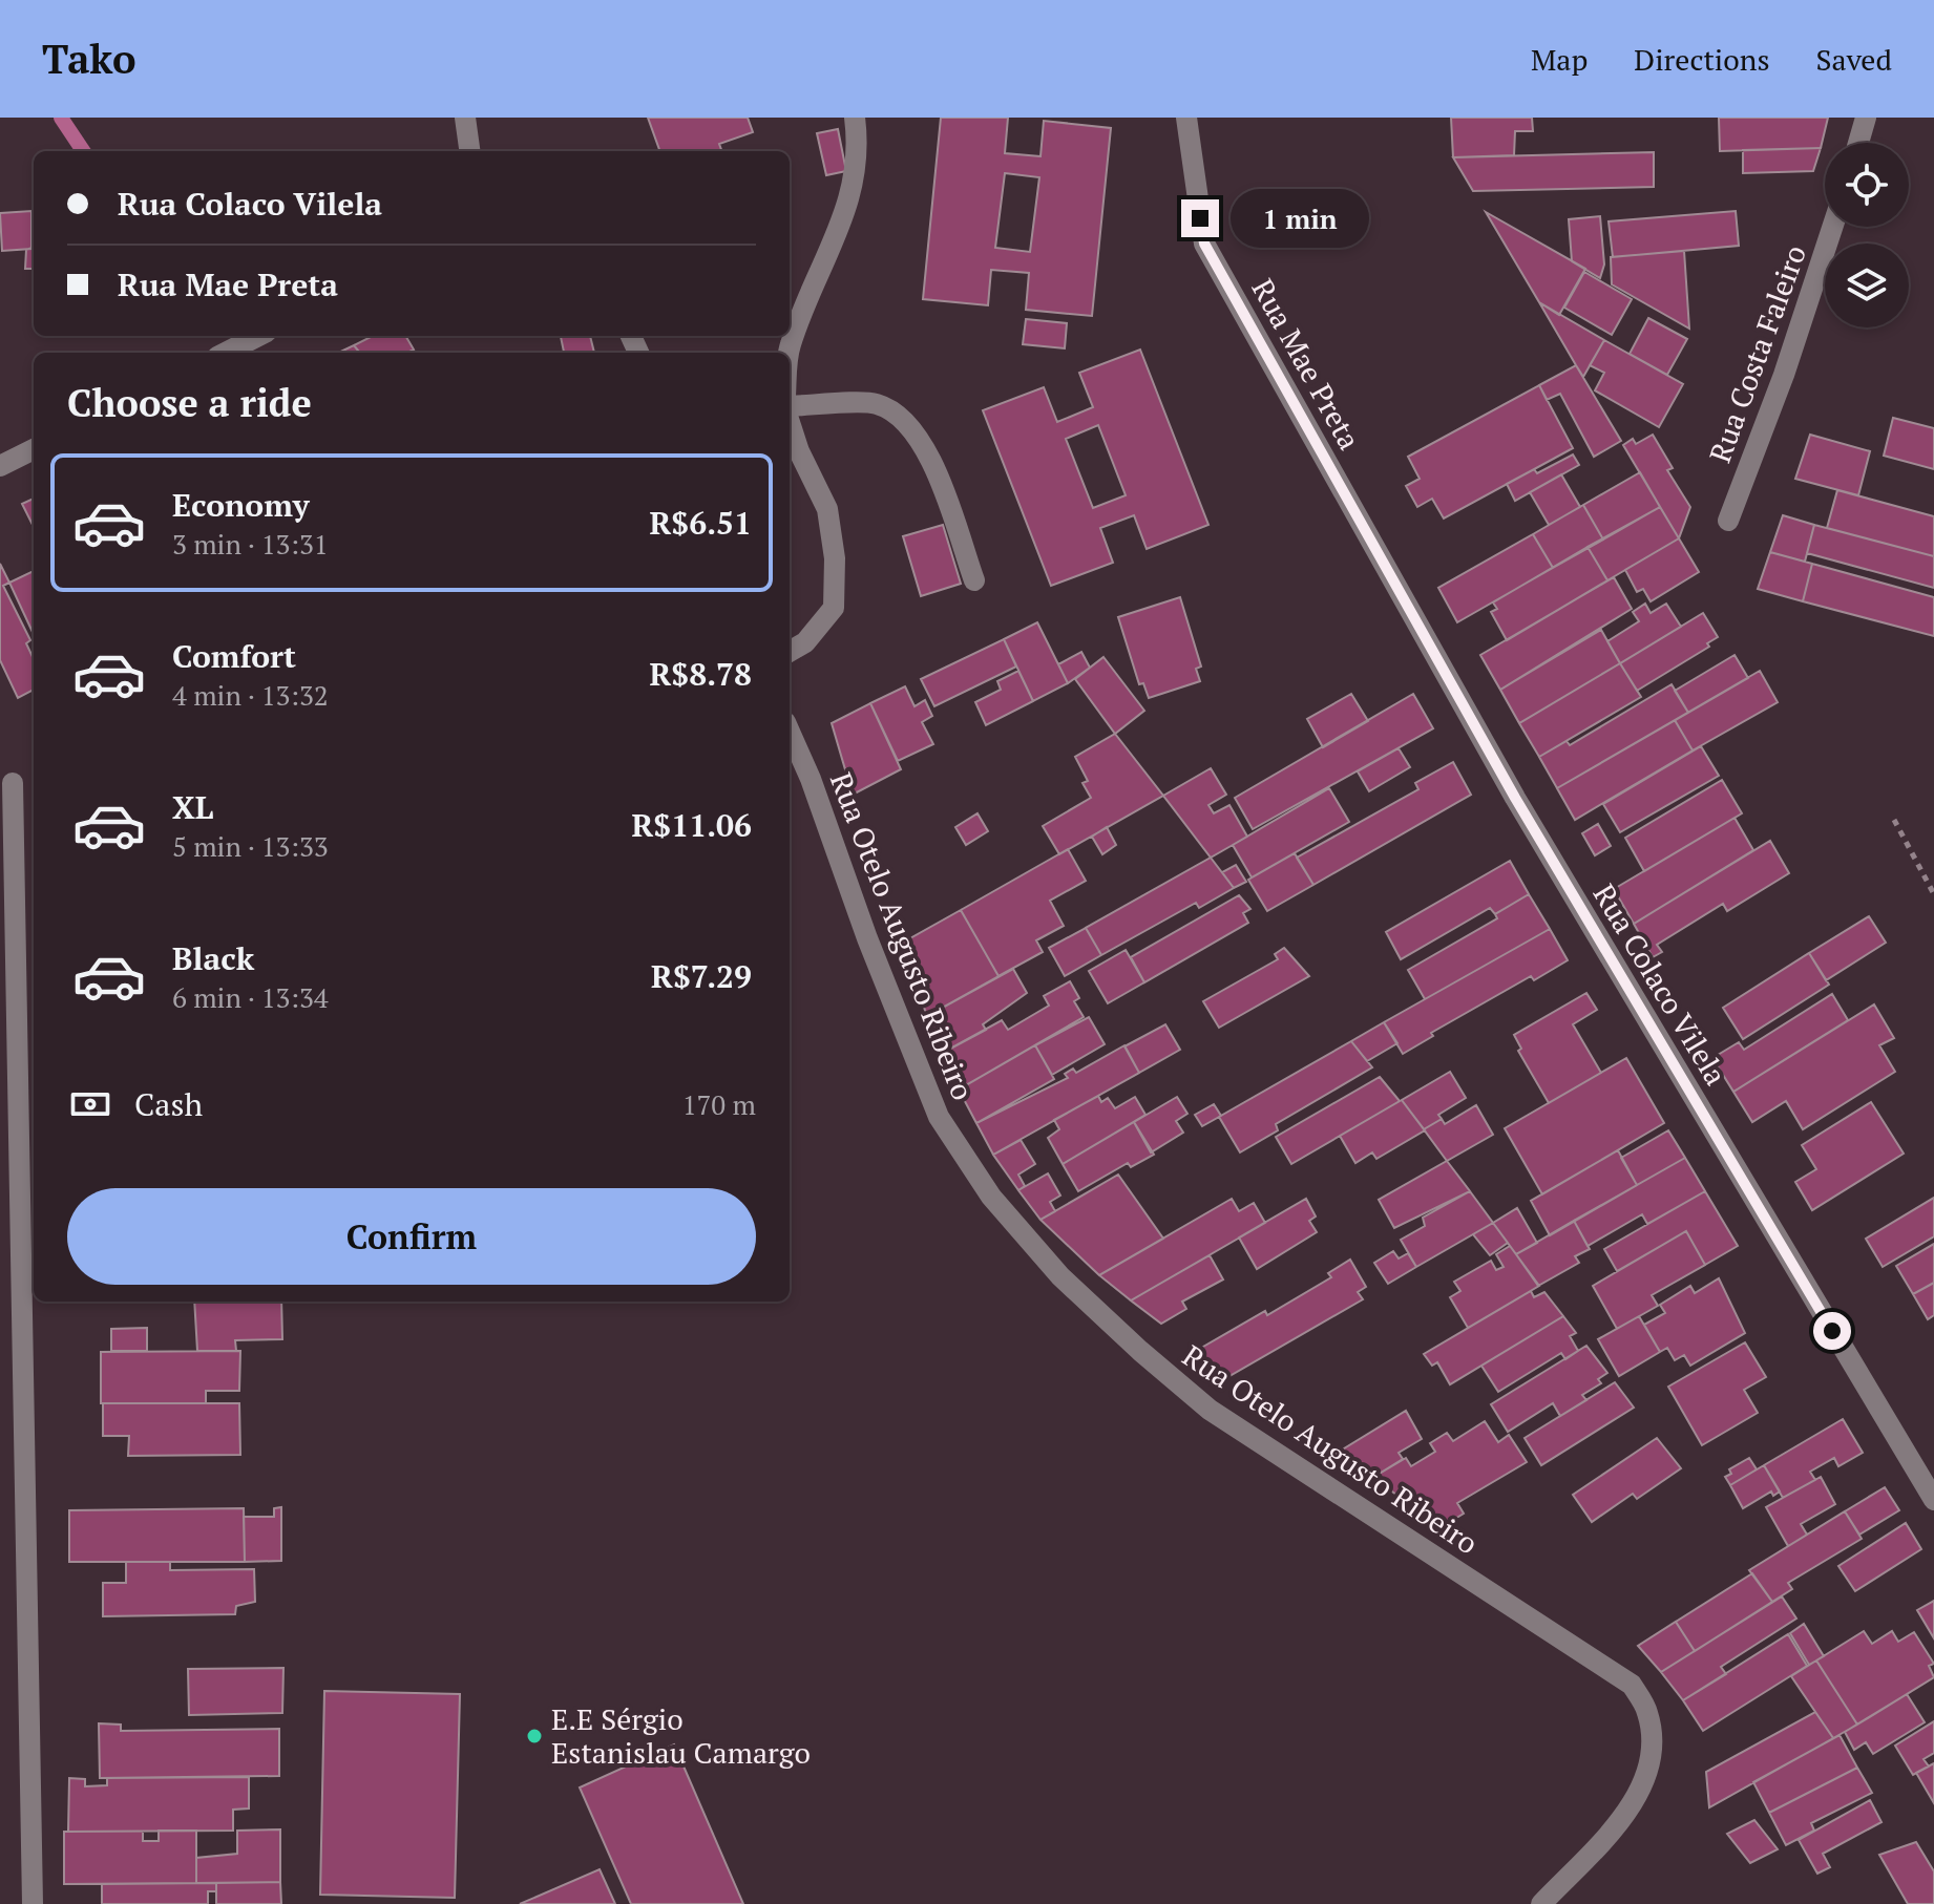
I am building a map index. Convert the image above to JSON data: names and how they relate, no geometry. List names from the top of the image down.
{
  "streets": {
    "street": [
      "Rua Costa Faleiro",
      "Rua Mae Preta",
      "Rua Otelo Augusto Ribeiro",
      "Rua Colaco Vilela"
    ]
  },
  "crossings": [
    ["Rua Mae Preta", "Rua Colaco Vilela"]
  ],
  "places": ["E.E Sérgio Estanislau Camargo"],
  "page": {
    "header": "Tako",
    "nav": ["Map", "Directions", "Saved"],
    "banner": ["Rua Colaco Vilela", "Rua Mae Preta"],
    "bubble": "1 min",
    "heading": "Choose a ride",
    "list": [
      {
        "name": "Economy",
        "note": "3 min · 13:31",
        "value": "R$6.51"
      },
      {
        "name": "Comfort",
        "note": "4 min · 13:32",
        "value": "R$8.78"
      },
      {
        "name": "XL",
        "note": "5 min · 13:33",
        "value": "R$11.06"
      },
      {
        "name": "Black",
        "note": "6 min · 13:34",
        "value": "R$7.29"
      }
    ],
    "pay": ["Cash", "170 m"],
    "buttons": "Confirm"
  }
}
